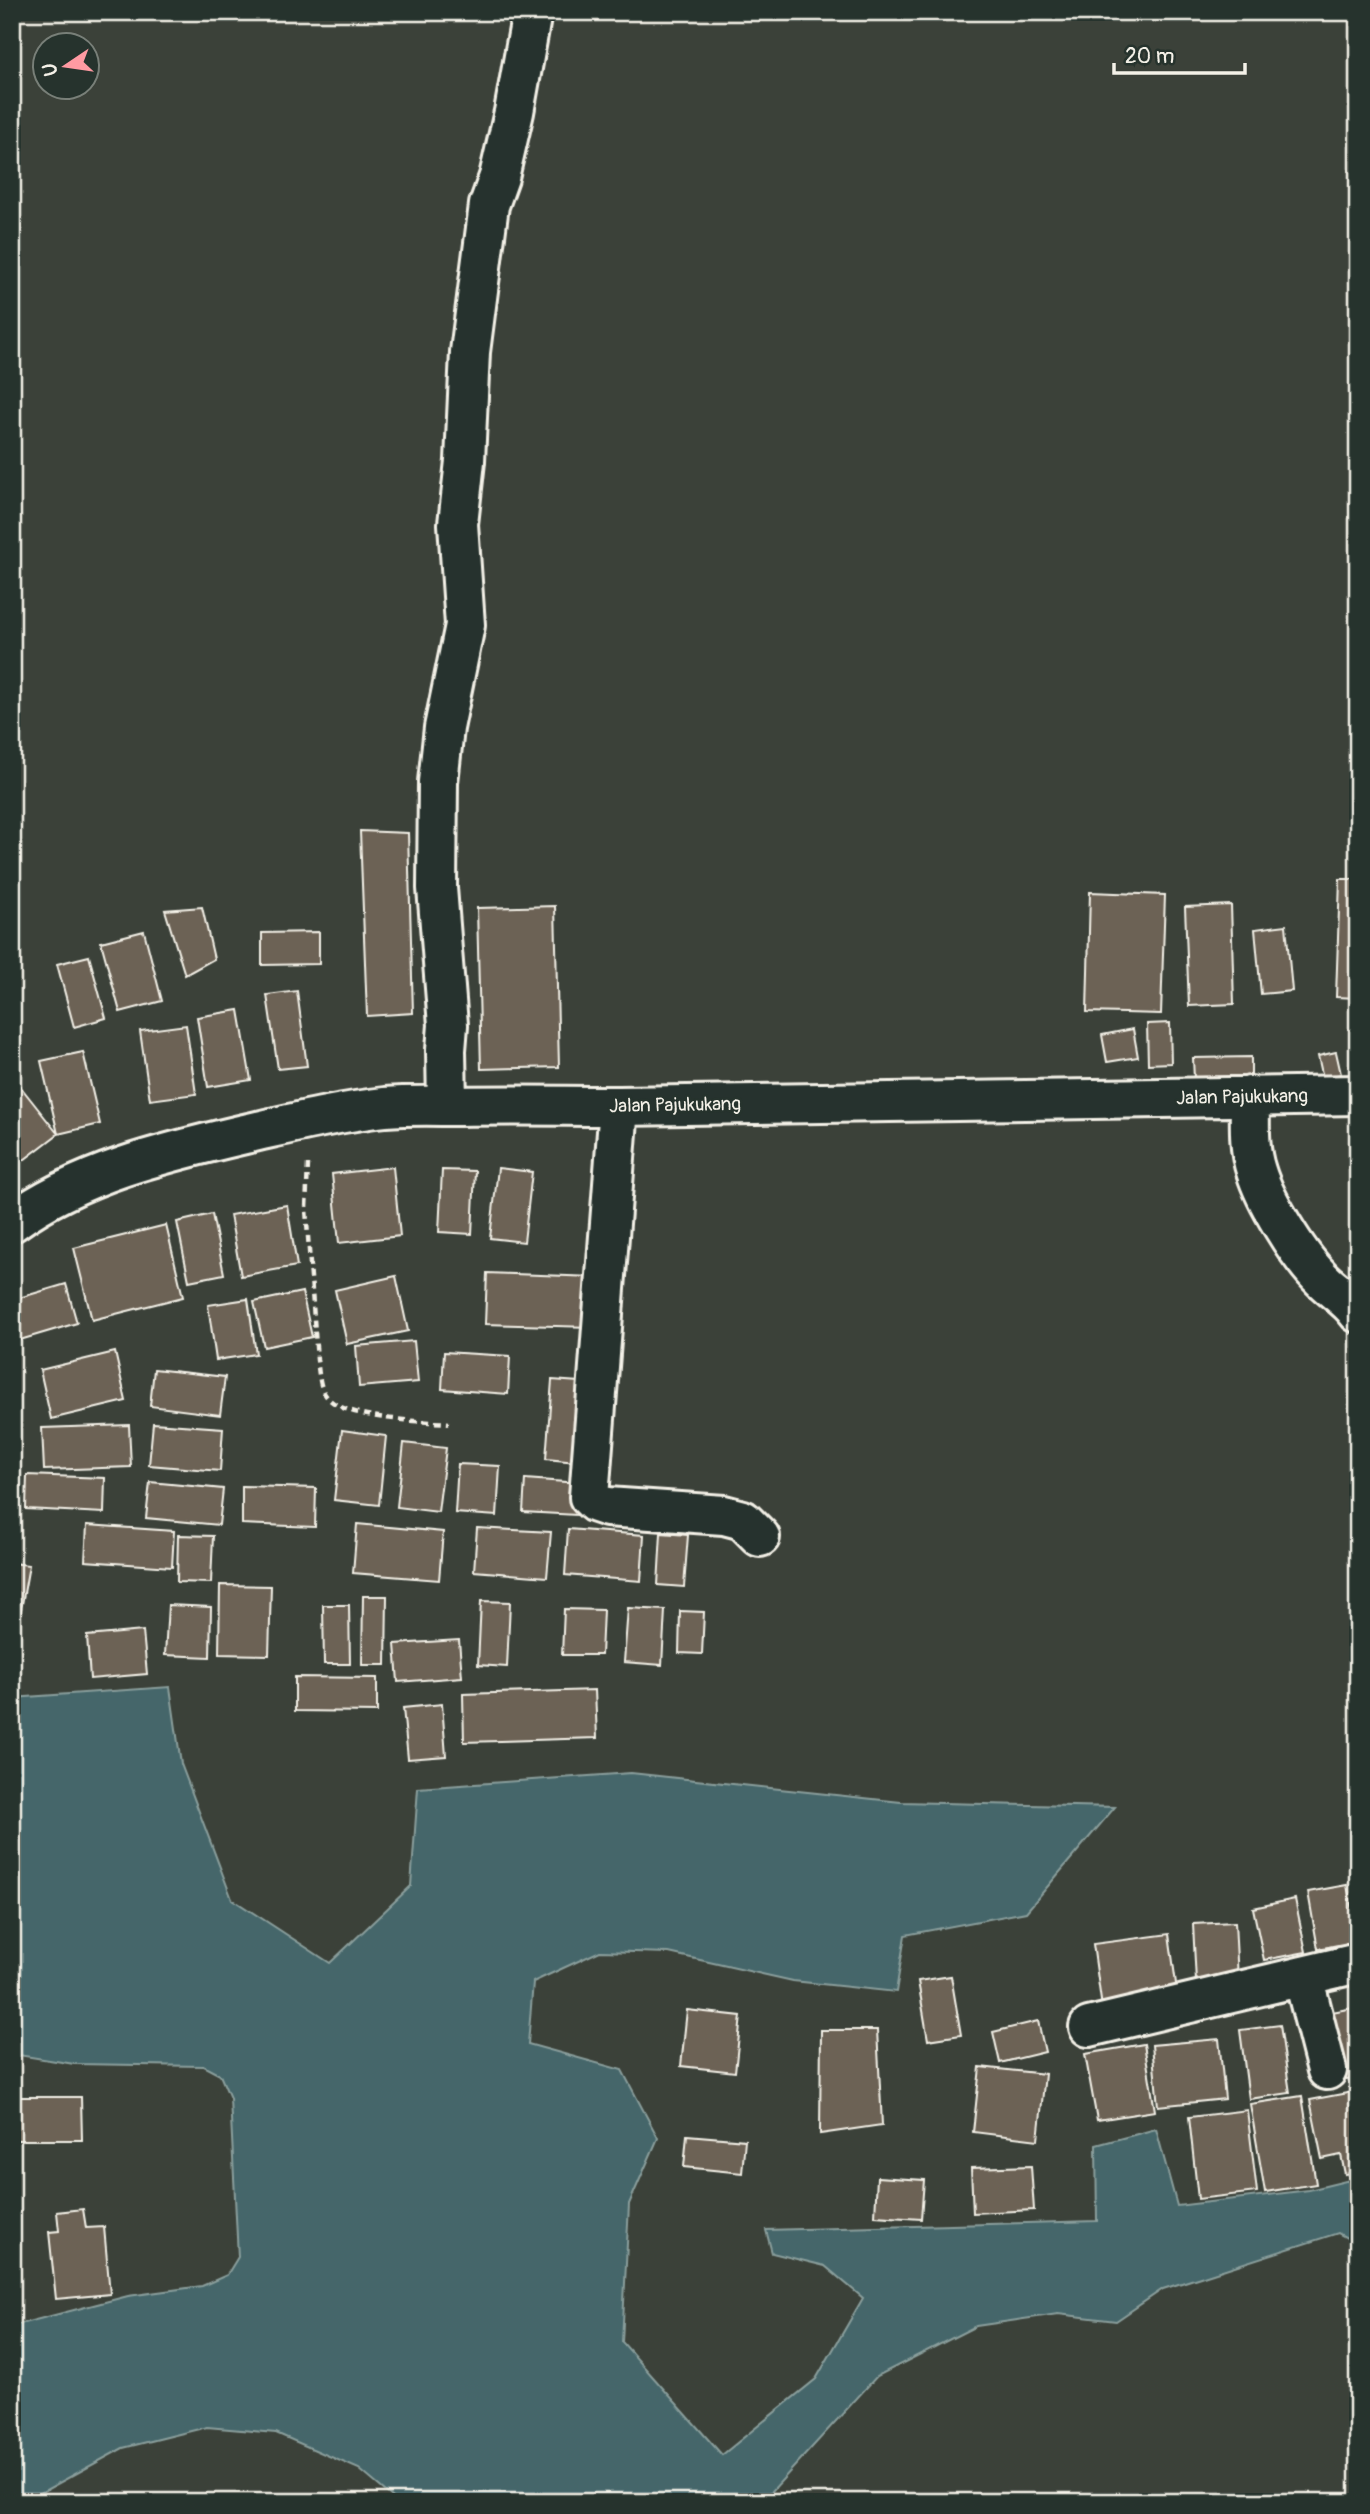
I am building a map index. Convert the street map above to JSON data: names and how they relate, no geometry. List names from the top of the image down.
{
  "streets": {
    "street": ["Jalan Pajukukang"]
  },
  "scale_bar": "20 m",
  "north": "left"
}
